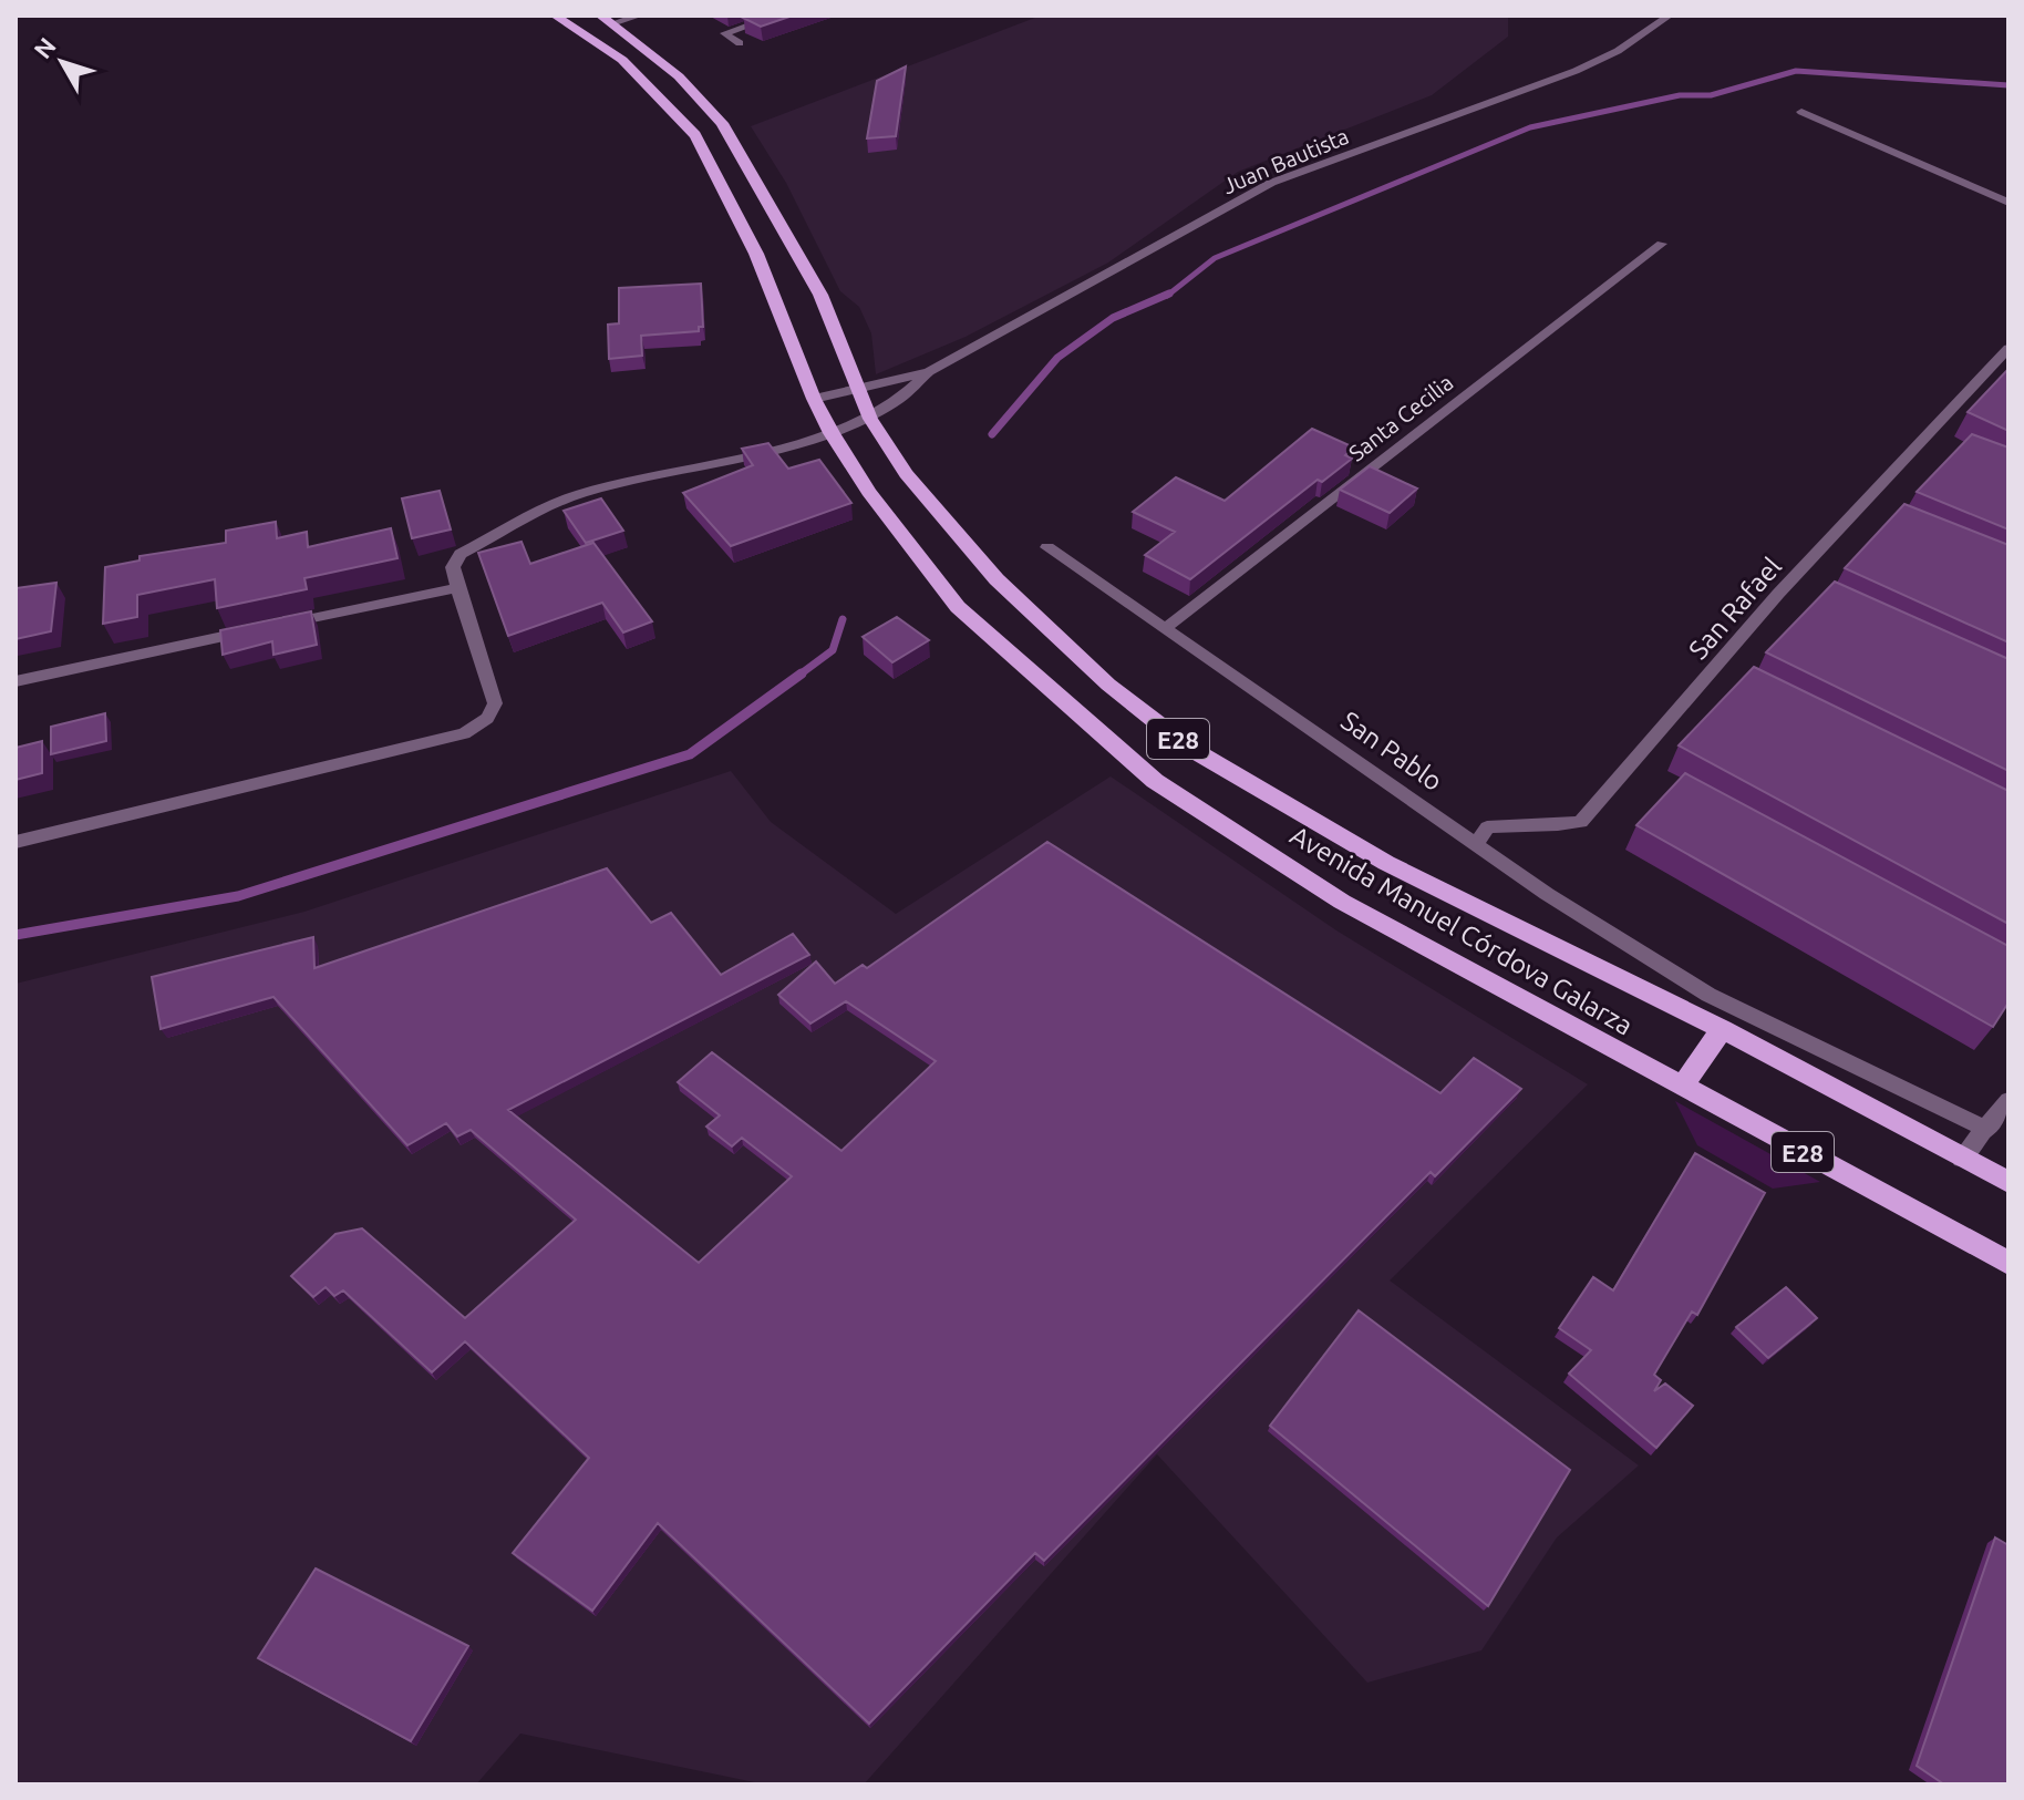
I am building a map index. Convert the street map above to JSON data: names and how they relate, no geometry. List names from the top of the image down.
{
  "streets": {
    "main road": ["E28", "Avenida Manuel Córdova Galarza"],
    "street": [
      "Juan Bautista",
      "Santa Cecilia",
      "San Rafael",
      "San Pablo"
    ]
  },
  "crossings": [
    ["Juan Bautista", "Avenida Manuel Córdova Galarza"],
    ["Santa Cecilia", "San Pablo"],
    ["San Rafael", "San Pablo"]
  ],
  "north": "top left"
}
